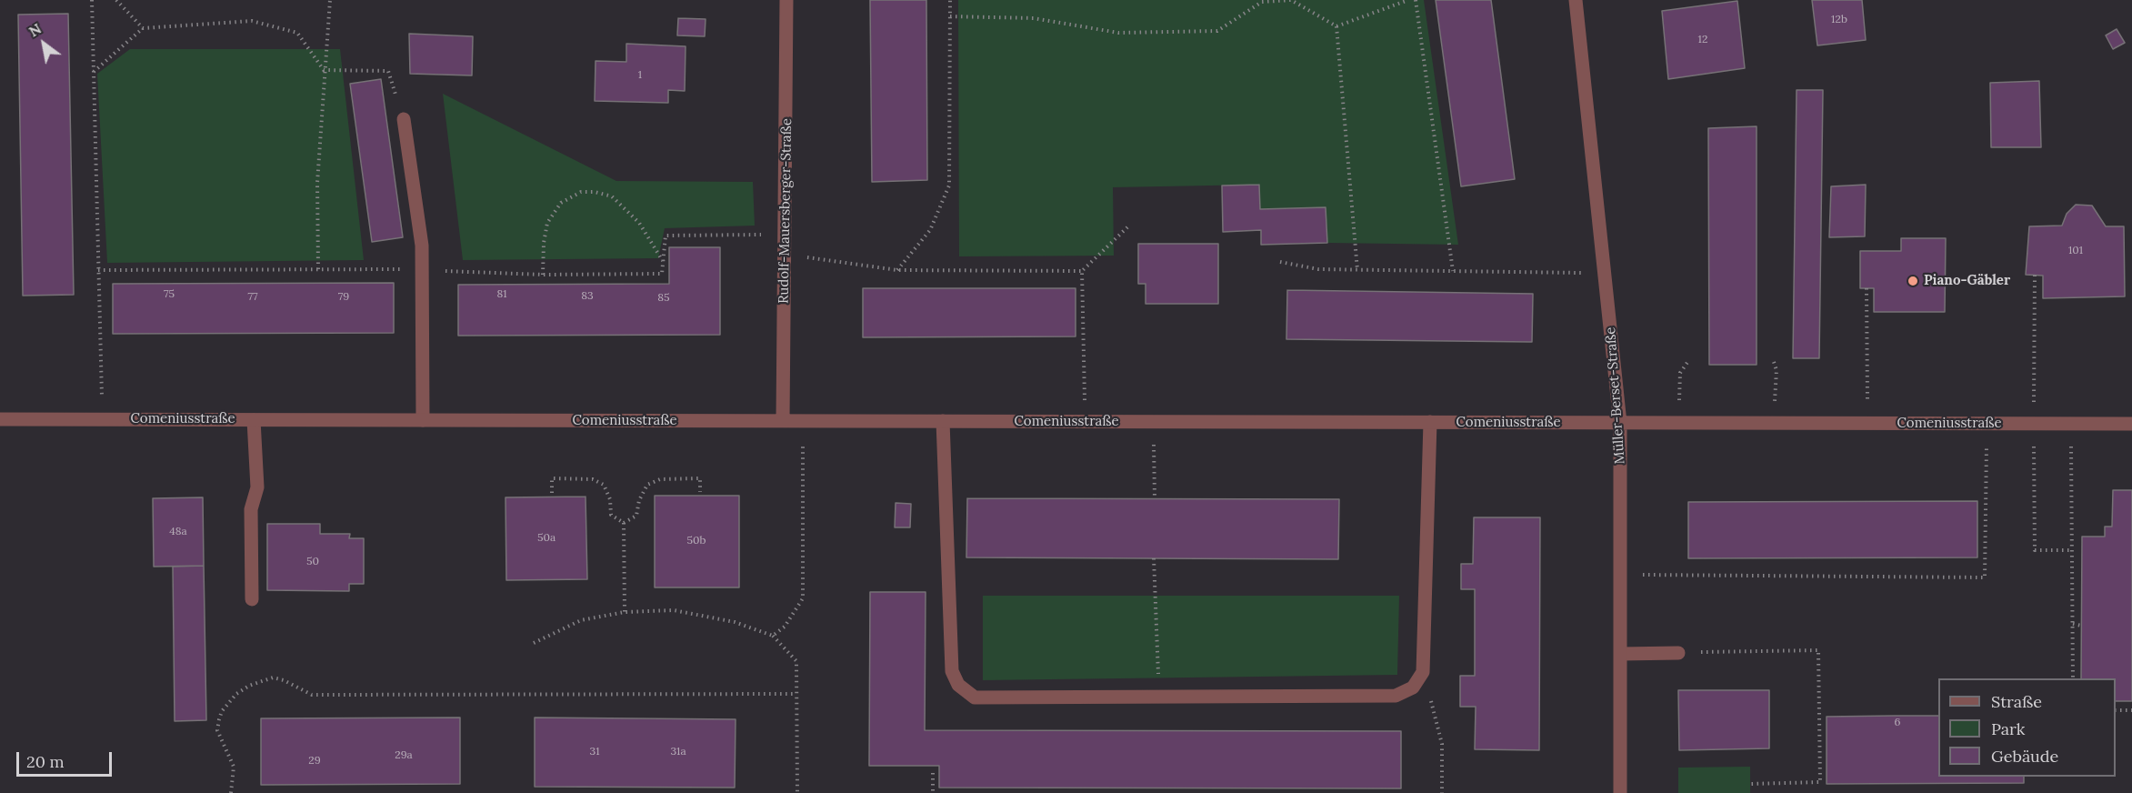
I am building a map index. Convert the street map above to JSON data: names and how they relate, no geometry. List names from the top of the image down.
{
  "streets": {
    "street": ["Rudolf-Mauersberger-Straße", "Müller-Berset-Straße", "Comeniusstraße"]
  },
  "crossings": [
    ["Rudolf-Mauersberger-Straße", "Comeniusstraße"],
    ["Müller-Berset-Straße", "Comeniusstraße"]
  ],
  "places": ["Piano-Gäbler"],
  "house_numbers": [
    "12b",
    "12",
    "1",
    "101",
    "75",
    "81",
    "83",
    "77",
    "79",
    "85",
    "48a",
    "50a",
    "50b",
    "50",
    "6",
    "31",
    "31a",
    "29a",
    "29"
  ],
  "legend": ["Straße", "Park", "Gebäude"],
  "scale_bar": "20 m",
  "north": "top left"
}
